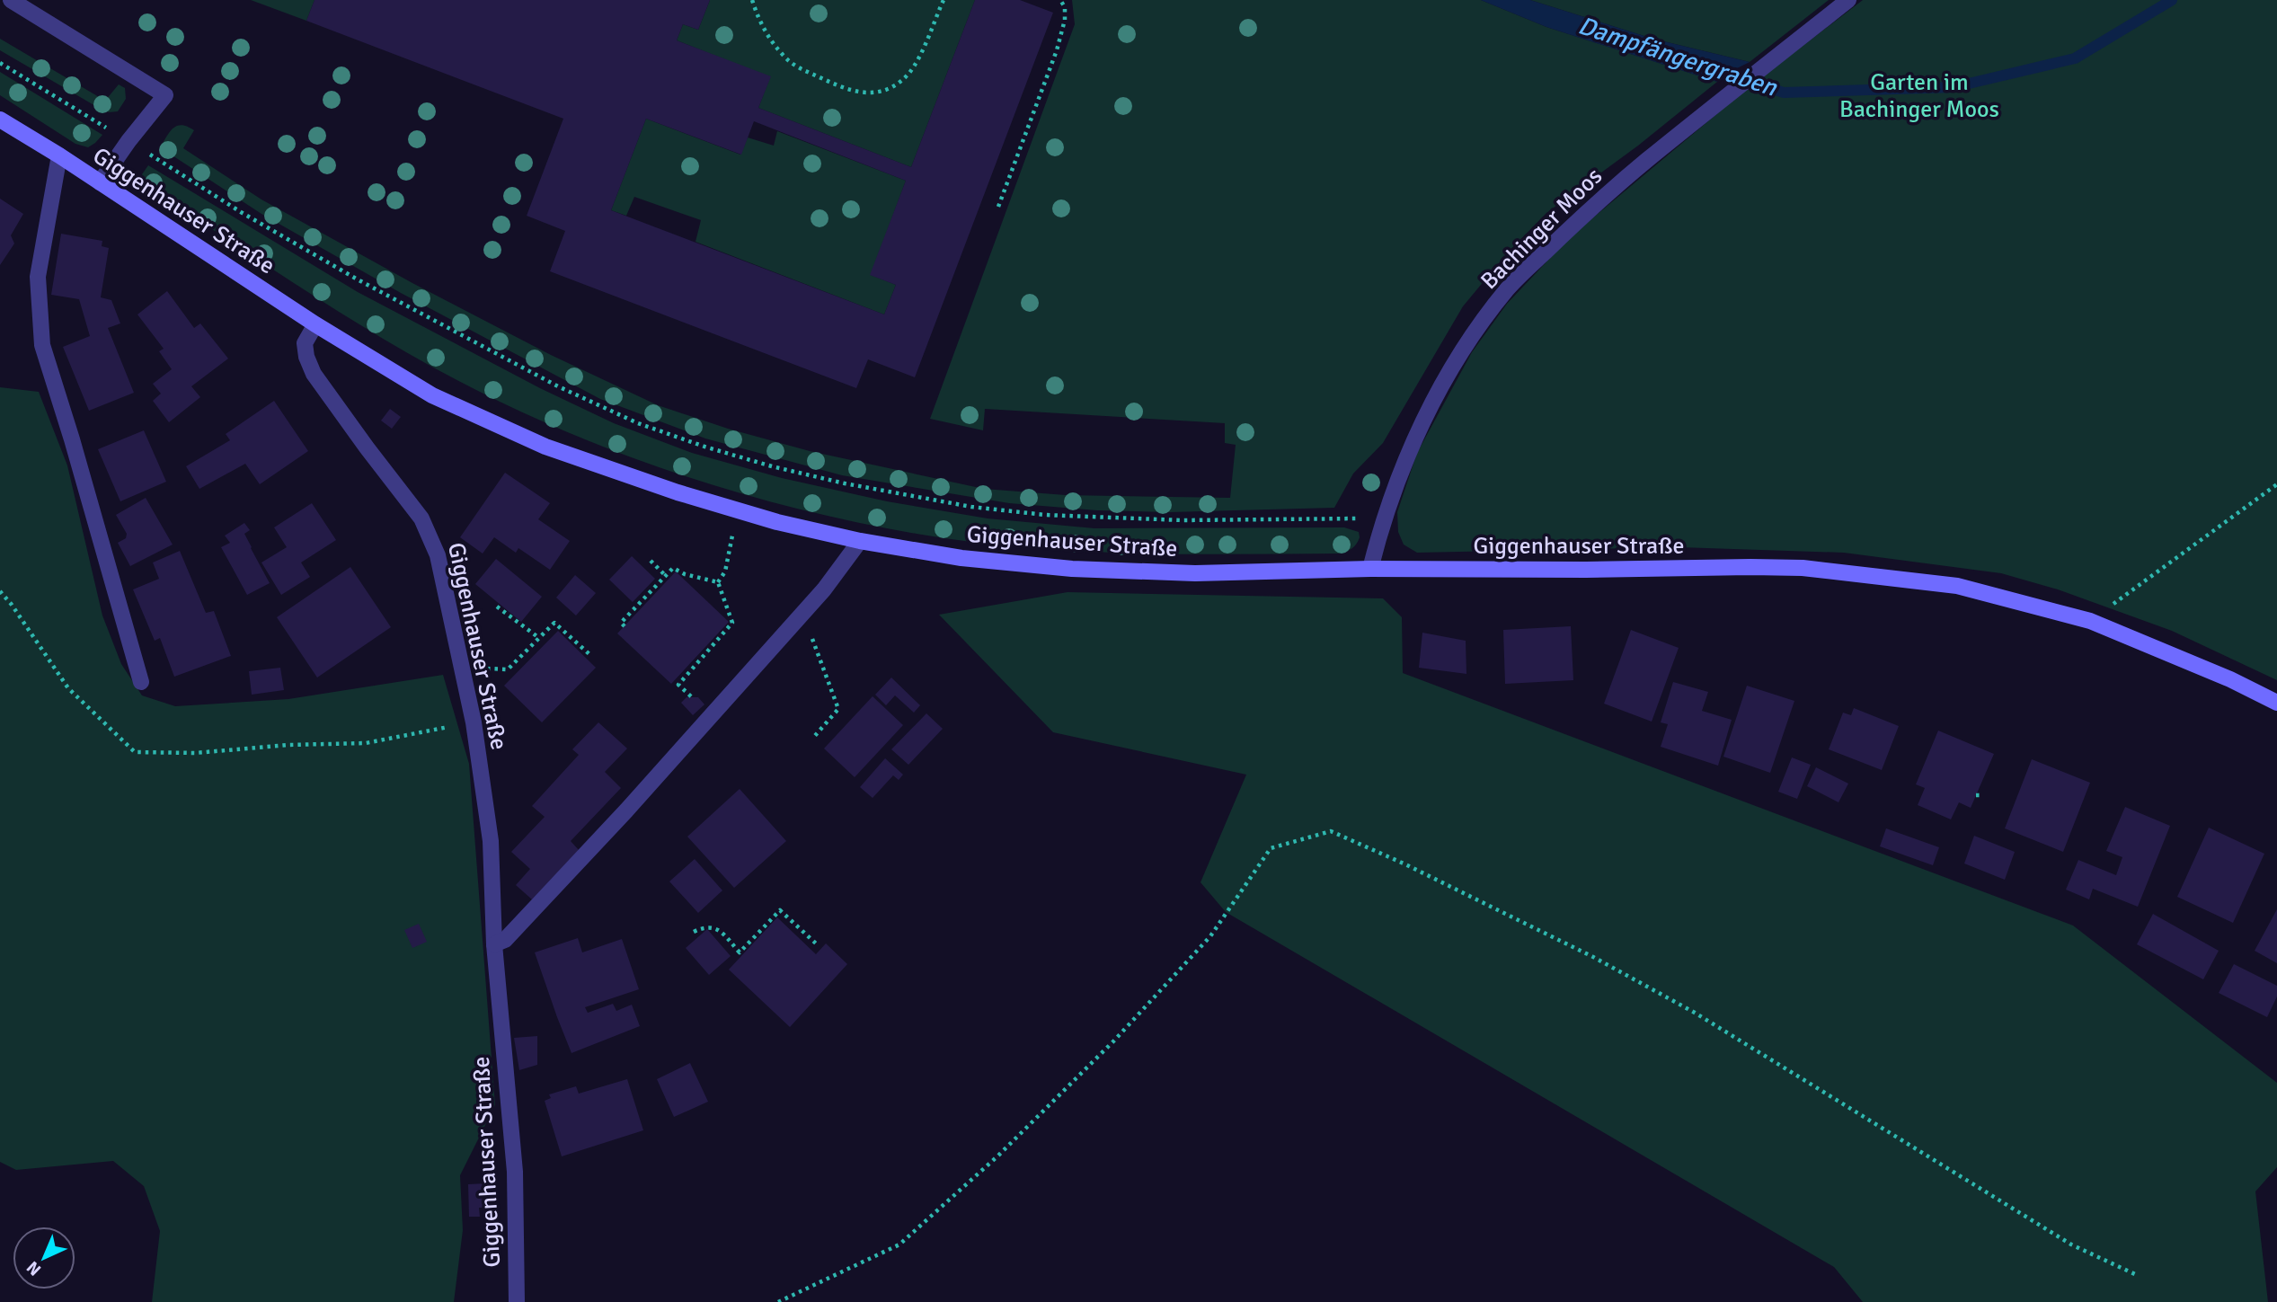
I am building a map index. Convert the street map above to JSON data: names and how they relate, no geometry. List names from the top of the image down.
{
  "streets": {
    "main road": ["Giggenhauser Straße"],
    "street": ["Bachinger Moos"]
  },
  "crossings": [
    ["Giggenhauser Straße", "Bachinger Moos"]
  ],
  "water": ["Dampfängergraben"],
  "parks": ["Garten im Bachinger Moos"],
  "north": "bottom left"
}
